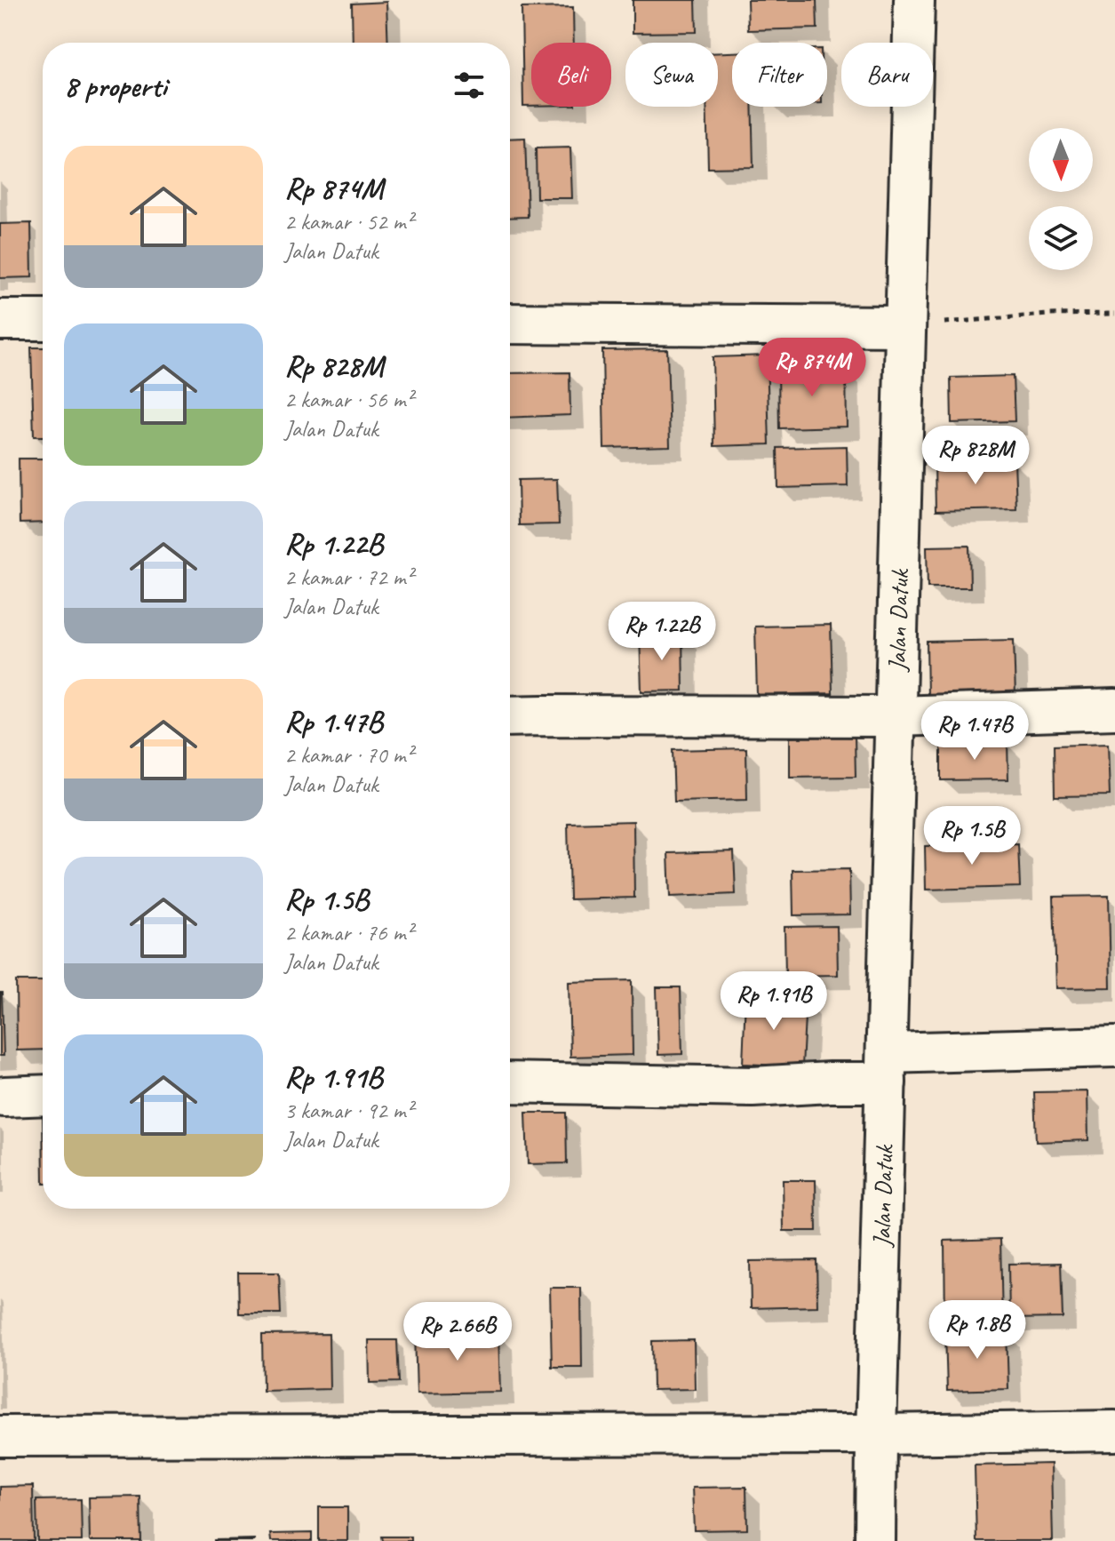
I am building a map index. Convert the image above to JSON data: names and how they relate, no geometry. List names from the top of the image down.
{
  "streets": {
    "street": ["Jalan Datuk"]
  },
  "north": "bottom",
  "page": {
    "chip": [
      "Beli",
      "Sewa",
      "Filter",
      "Baru"
    ],
    "heading": "8 properti",
    "list": [
      {
        "name": "Rp 874M",
        "note": "2 kamar · 52 m² · Jalan Datuk"
      },
      {
        "name": "Rp 828M",
        "note": "2 kamar · 56 m² · Jalan Datuk"
      },
      {
        "name": "Rp 1.22B",
        "note": "2 kamar · 72 m² · Jalan Datuk"
      },
      {
        "name": "Rp 1.47B",
        "note": "2 kamar · 70 m² · Jalan Datuk"
      },
      {
        "name": "Rp 1.5B",
        "note": "2 kamar · 76 m² · Jalan Datuk"
      },
      {
        "name": "Rp 1.91B",
        "note": "3 kamar · 92 m² · Jalan Datuk"
      }
    ],
    "price": [
      "Rp 874M",
      "Rp 828M",
      "Rp 1.22B",
      "Rp 1.47B",
      "Rp 1.5B",
      "Rp 1.91B",
      "Rp 1.8B",
      "Rp 2.66B"
    ]
  }
}
